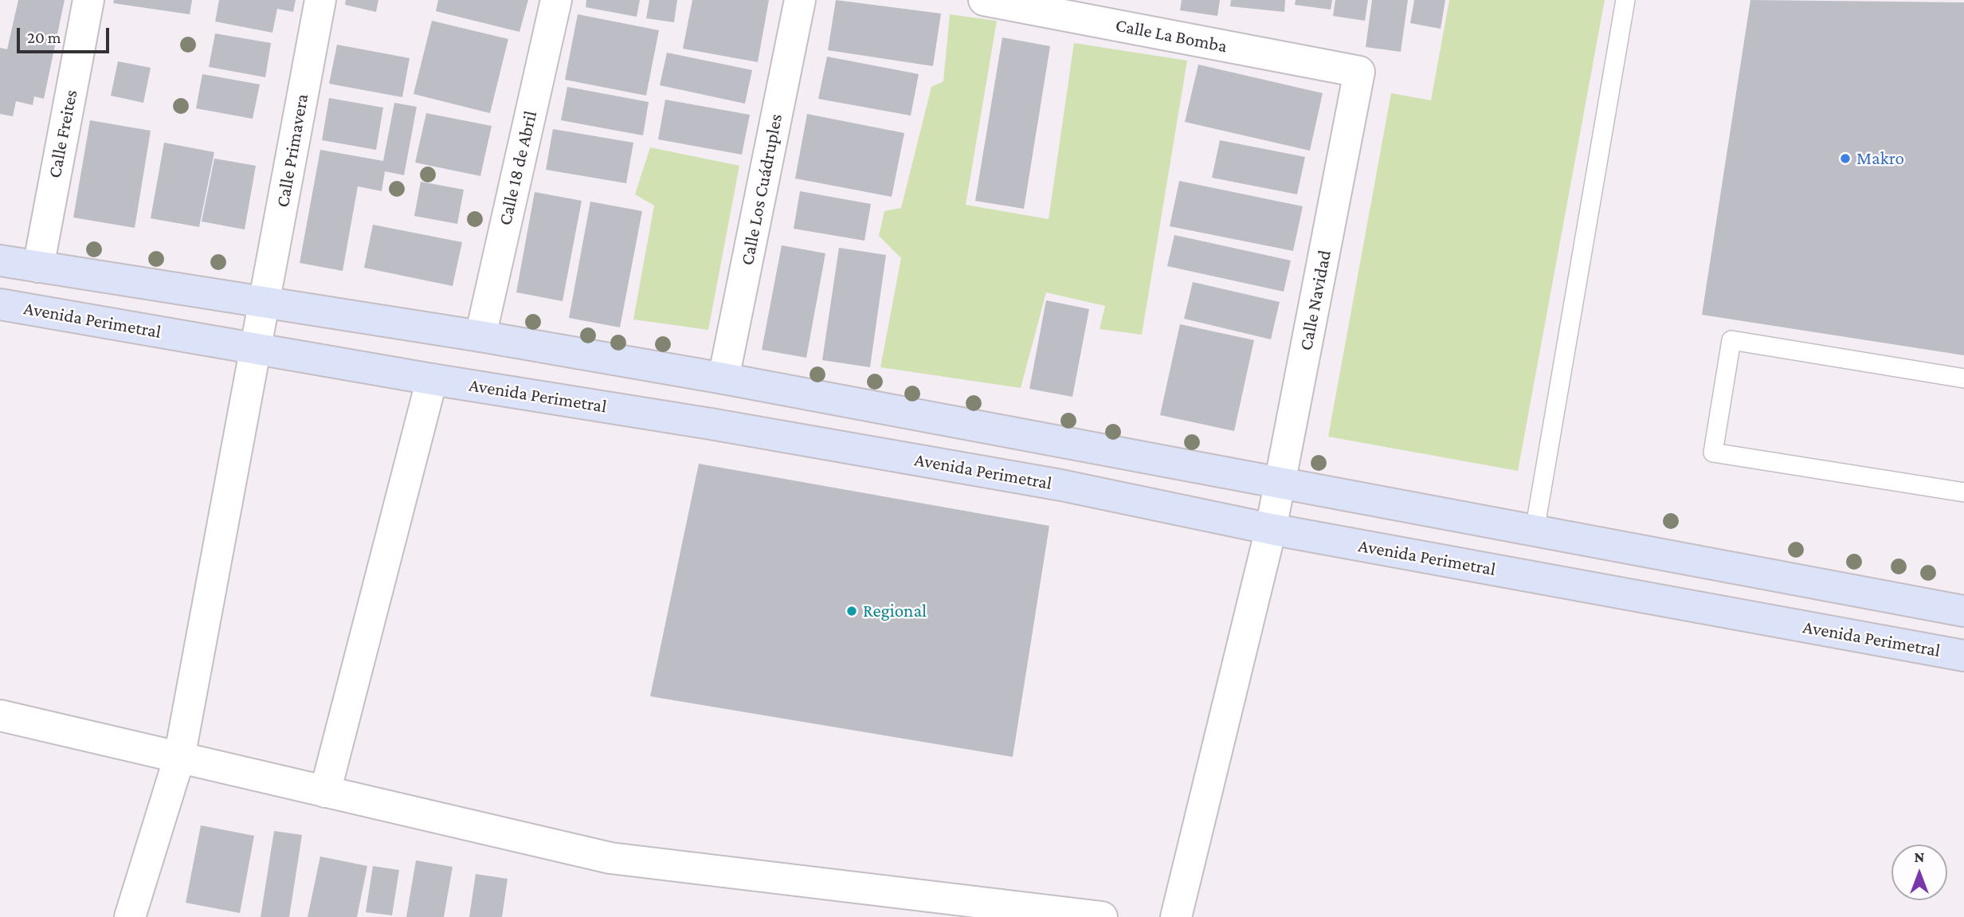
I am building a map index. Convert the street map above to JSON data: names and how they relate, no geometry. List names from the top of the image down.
{
  "streets": {
    "main road": ["Avenida Perimetral"],
    "street": [
      "Calle La Bomba",
      "Calle Freites",
      "Calle Primavera",
      "Calle 18 de Abril",
      "Calle Los Cuádruples",
      "Calle Navidad"
    ]
  },
  "crossings": [
    ["Calle La Bomba", "Calle Navidad"],
    ["Calle Primavera", "Avenida Perimetral"],
    ["Calle Navidad", "Avenida Perimetral"]
  ],
  "places": ["Makro", "Regional"],
  "scale_bar": "20 m",
  "north": "top"
}
